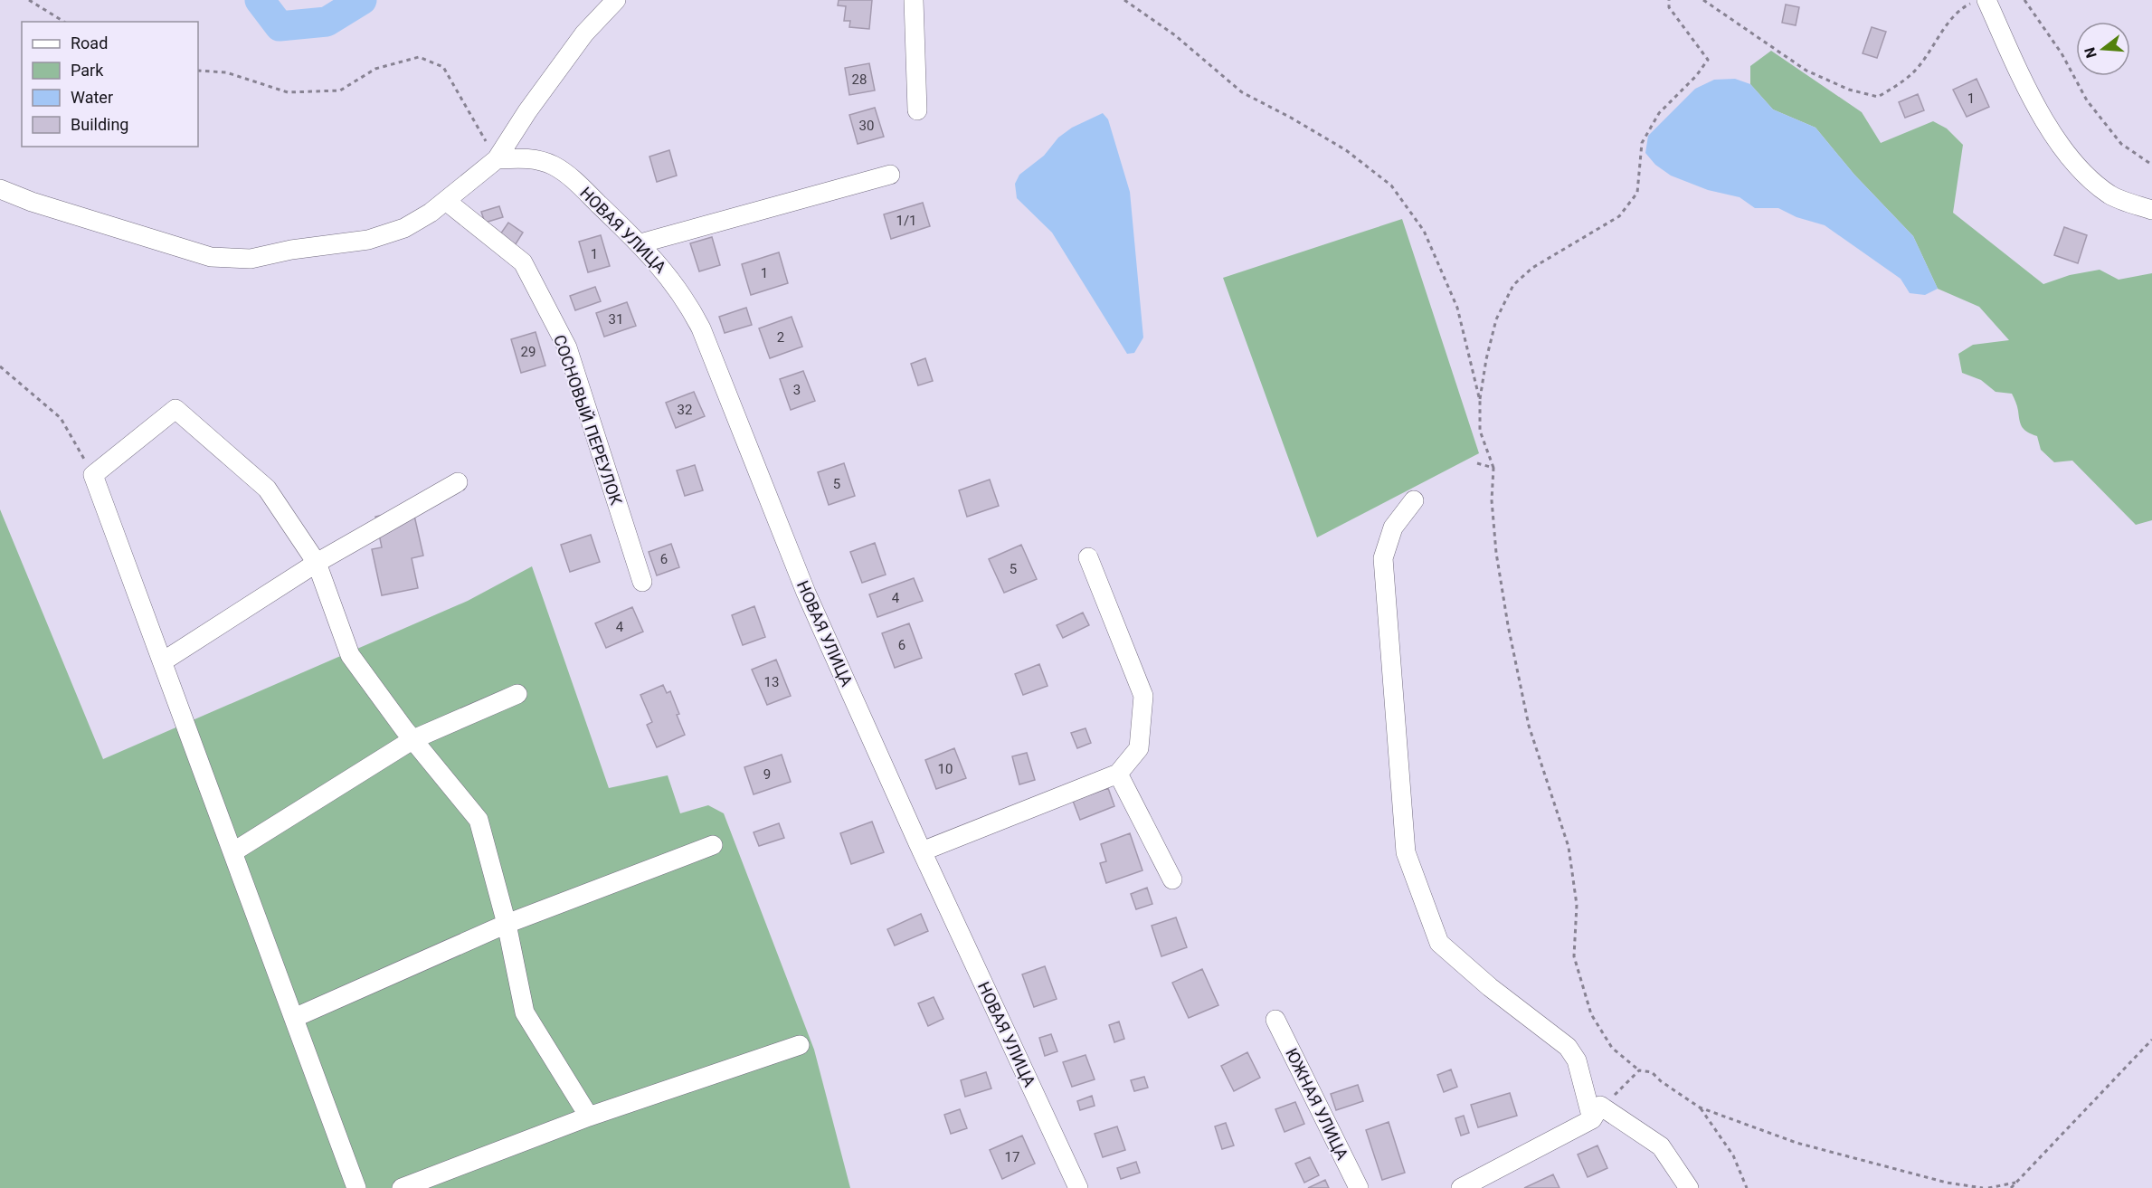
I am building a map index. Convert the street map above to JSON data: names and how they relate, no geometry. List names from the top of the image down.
{
  "streets": {
    "street": ["НОВАЯ УЛИЦА", "СОСНОВЫЙ ПЕРЕУЛОК", "ЮЖНАЯ УЛИЦА"]
  },
  "house_numbers": [
    "28",
    "1",
    "30",
    "1/1",
    "1",
    "1",
    "31",
    "2",
    "29",
    "3",
    "32",
    "5",
    "6",
    "5",
    "4",
    "4",
    "6",
    "13",
    "10",
    "9",
    "17"
  ],
  "legend": [
    "Road",
    "Park",
    "Water",
    "Building"
  ],
  "north": "left"
}
